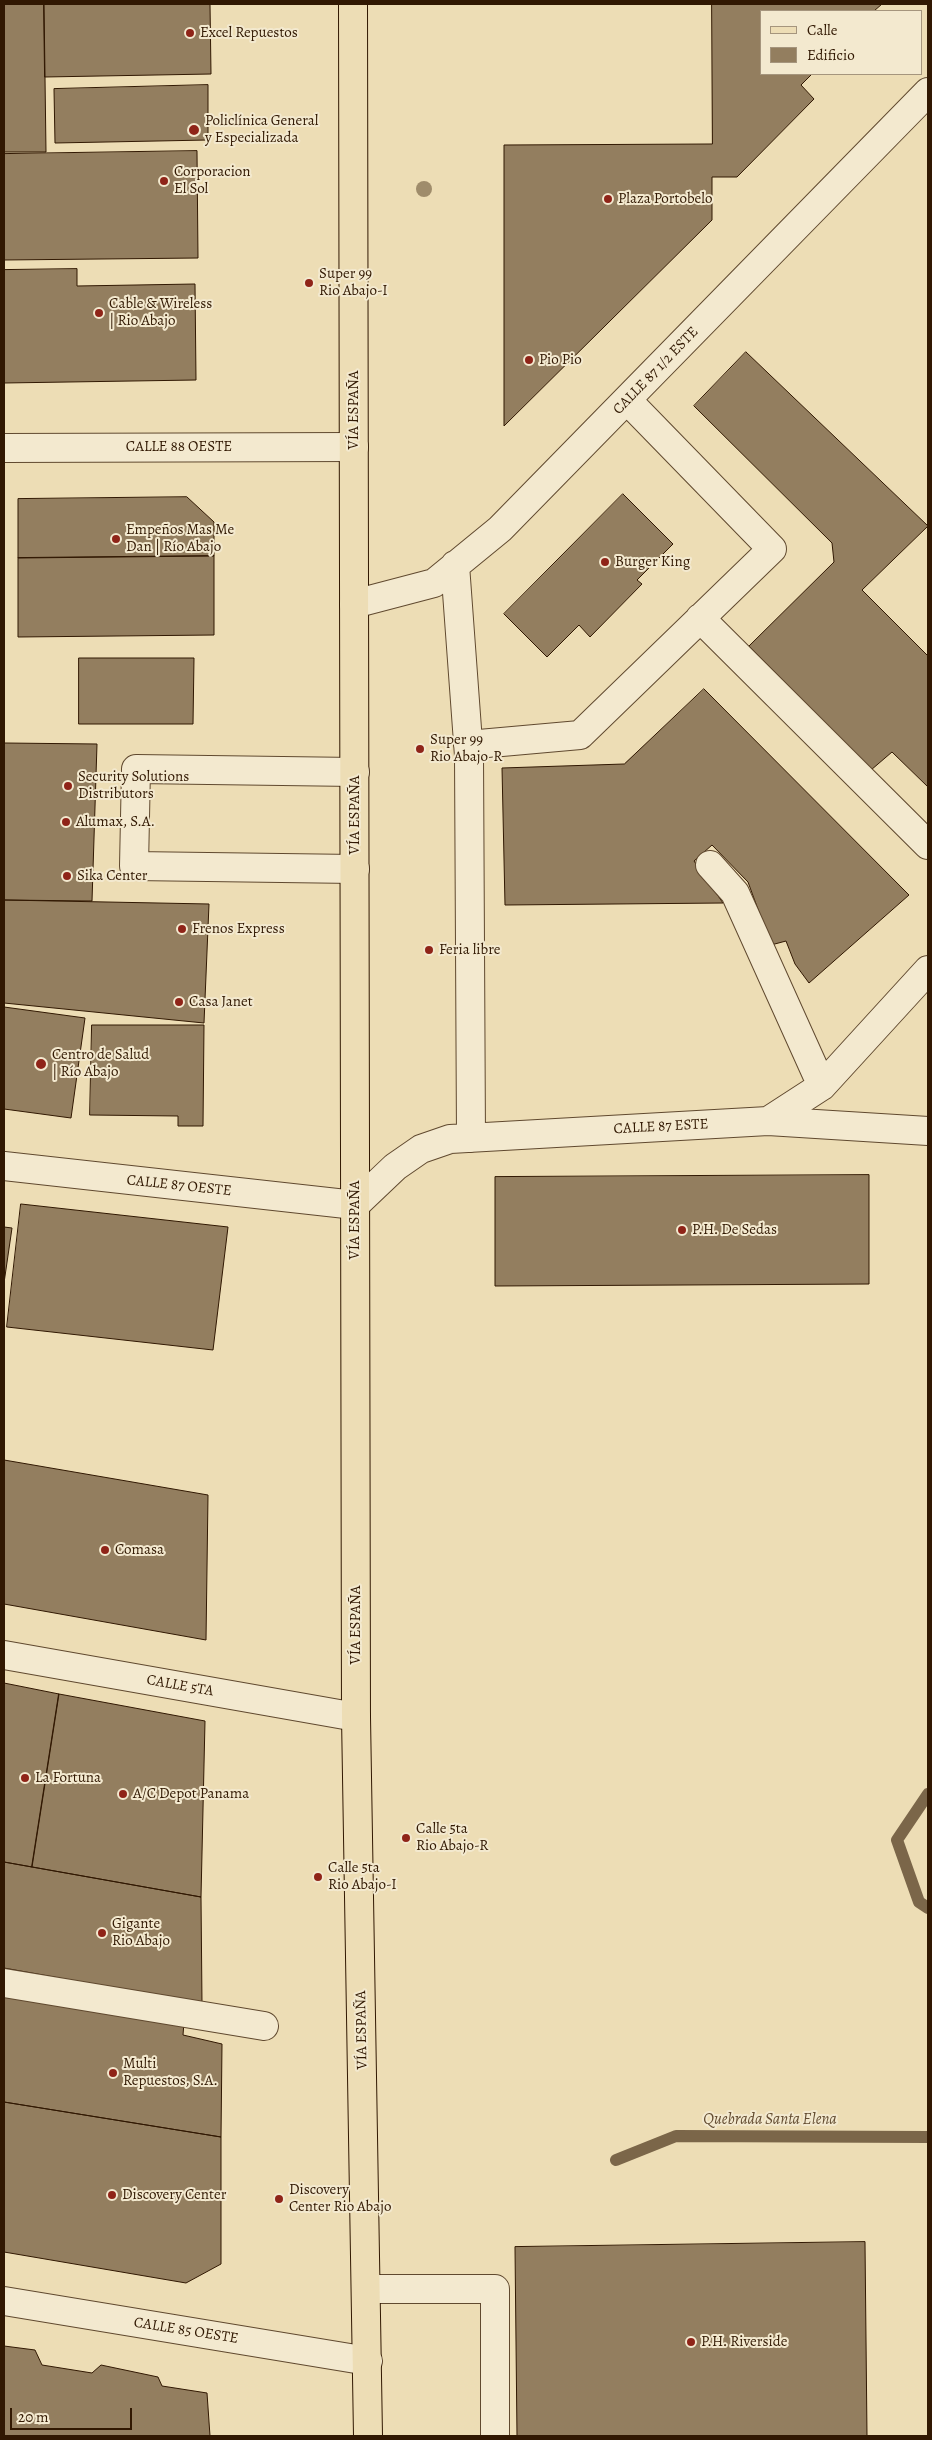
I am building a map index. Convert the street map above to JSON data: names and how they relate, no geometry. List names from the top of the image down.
{
  "streets": {
    "main road": ["VÍA ESPAÑA"],
    "street": [
      "CALLE 87 1/2 ESTE",
      "CALLE 88 OESTE",
      "CALLE 87 ESTE",
      "CALLE 87 OESTE",
      "CALLE 5TA",
      "CALLE 85 OESTE"
    ]
  },
  "crossings": [
    ["CALLE 87 1/2 ESTE", "VÍA ESPAÑA"],
    ["VÍA ESPAÑA", "CALLE 88 OESTE"],
    ["VÍA ESPAÑA", "CALLE 87 ESTE"],
    ["VÍA ESPAÑA", "CALLE 87 OESTE"],
    ["VÍA ESPAÑA", "CALLE 5TA"],
    ["VÍA ESPAÑA", "CALLE 85 OESTE"],
    ["CALLE 87 ESTE", "CALLE 87 OESTE"]
  ],
  "water": ["Quebrada Santa Elena"],
  "places": [
    "Excel Repuestos",
    "Policlínica General y Especializada",
    "Corporacion El Sol",
    "Plaza Portobelo",
    "Super 99 Rio Abajo-I",
    "Cable & Wireless | Rio Abajo",
    "Pio Pio",
    "Empeños Mas Me Dan | Río Abajo",
    "Burger King",
    "Super 99 Rio Abajo-R",
    "Security Solutions Distributors",
    "Alumax, S.A.",
    "Sika Center",
    "Frenos Express",
    "Feria libre",
    "Casa Janet",
    "Centro de Salud | Río Abajo",
    "P.H. De Sedas",
    "Comasa",
    "La Fortuna",
    "A/C Depot Panama",
    "Calle 5ta Rio Abajo-R",
    "Calle 5ta Rio Abajo-I",
    "Gigante Rio Abajo",
    "Multi Repuestos, S.A.",
    "Discovery Center",
    "Discovery Center Rio Abajo",
    "P.H. Riverside"
  ],
  "legend": ["Calle", "Edificio"],
  "scale_bar": "20 m"
}
